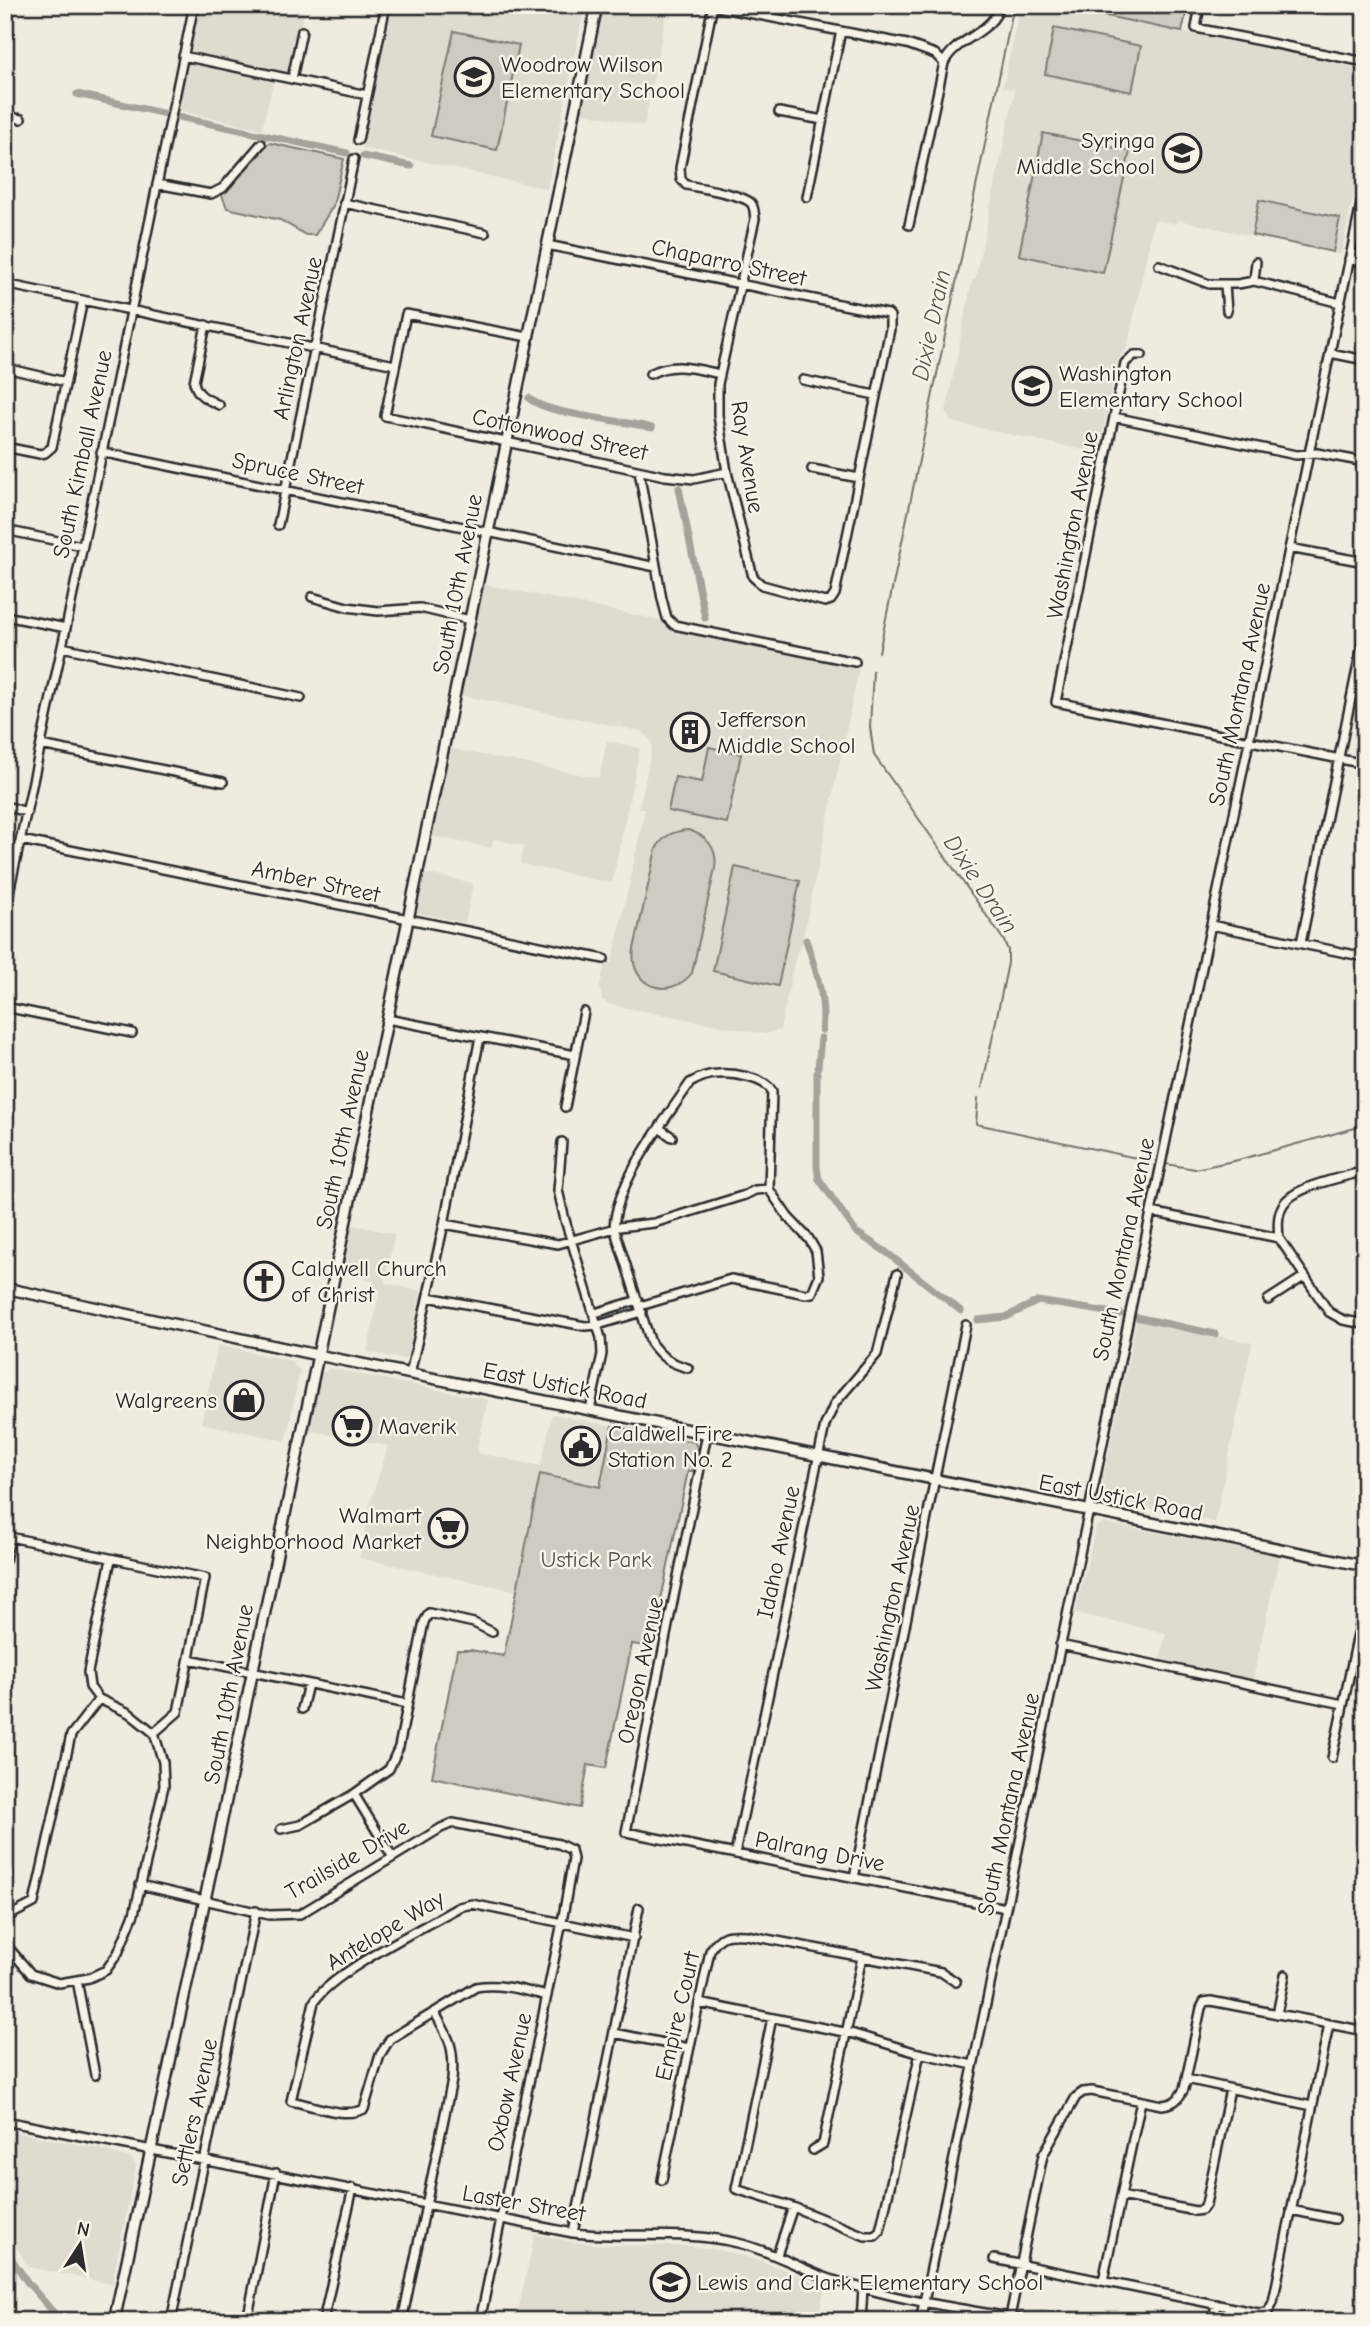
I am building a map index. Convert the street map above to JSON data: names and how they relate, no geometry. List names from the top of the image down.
{
  "streets": {
    "main road": ["South 10th Avenue", "East Ustick Road"],
    "street": [
      "Chaparro Street",
      "Arlington Avenue",
      "Cottonwood Street",
      "South Kimball Avenue",
      "Ray Avenue",
      "Spruce Street",
      "Washington Avenue",
      "South Montana Avenue",
      "Amber Street",
      "Idaho Avenue",
      "Oregon Avenue",
      "Palrang Drive",
      "Trailside Drive",
      "Antelope Way",
      "Empire Court",
      "Oxbow Avenue",
      "Settlers Avenue",
      "Laster Street"
    ]
  },
  "crossings": [
    ["Chaparro Street", "Ray Avenue"],
    ["Chaparro Street", "South 10th Avenue"],
    ["Arlington Avenue", "Spruce Street"],
    ["Cottonwood Street", "Ray Avenue"],
    ["Cottonwood Street", "South 10th Avenue"],
    ["South Kimball Avenue", "Spruce Street"],
    ["South Kimball Avenue", "Amber Street"],
    ["Spruce Street", "South 10th Avenue"],
    ["Washington Avenue", "South Montana Avenue"],
    ["Washington Avenue", "East Ustick Road"],
    ["Washington Avenue", "Palrang Drive"],
    ["South 10th Avenue", "Amber Street"],
    ["South 10th Avenue", "East Ustick Road"],
    ["South 10th Avenue", "Trailside Drive"],
    ["South 10th Avenue", "Laster Street"],
    ["South Montana Avenue", "East Ustick Road"],
    ["South Montana Avenue", "Palrang Drive"],
    ["South Montana Avenue", "Laster Street"],
    ["East Ustick Road", "Idaho Avenue"],
    ["East Ustick Road", "Oregon Avenue"],
    ["Idaho Avenue", "Palrang Drive"],
    ["Oregon Avenue", "Palrang Drive"],
    ["Trailside Drive", "Oxbow Avenue"],
    ["Trailside Drive", "Settlers Avenue"],
    ["Antelope Way", "Oxbow Avenue"],
    ["Oxbow Avenue", "Laster Street"],
    ["Settlers Avenue", "Laster Street"]
  ],
  "water": ["Dixie Drain"],
  "parks": ["Ustick Park"],
  "places": {
    "school or university": [
      "Woodrow Wilson Elementary School",
      "Syringa Middle School",
      "Washington Elementary School",
      "Lewis and Clark Elementary School"
    ],
    "building": ["Jefferson Middle School"],
    "church": ["Caldwell Church of Christ"],
    "shop": ["Walgreens"],
    "supermarket": ["Maverik", "Walmart Neighborhood Market"],
    "public building": ["Caldwell Fire Station No. 2"]
  },
  "north": "top"
}
